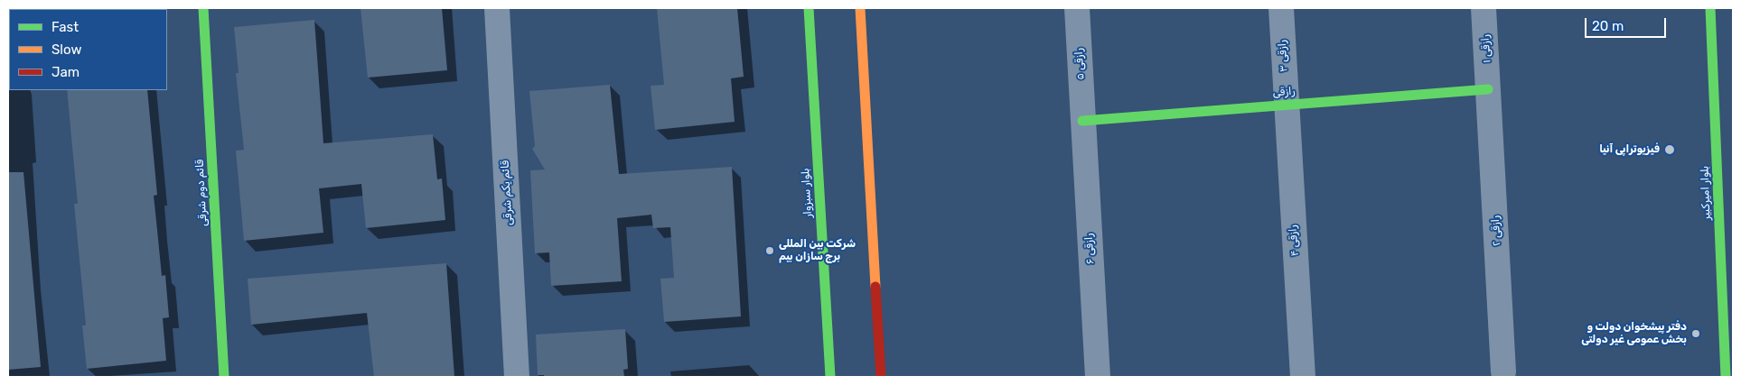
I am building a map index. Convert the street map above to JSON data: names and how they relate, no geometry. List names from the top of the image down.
{
  "streets": {
    "street": [
      "رازقی ۱",
      "رازقی ۳",
      "رازقی ۵",
      "رازقی",
      "قائم دوم شرقی",
      "قائم یکم شرقی",
      "بلوار سبزوار",
      "بلوار امیرکبیر",
      "رازقی ۲",
      "رازقی ۴",
      "رازقی ۶"
    ]
  },
  "crossings": [
    ["رازقی ۱", "رازقی"],
    ["رازقی ۱", "رازقی ۲"],
    ["رازقی ۳", "رازقی"],
    ["رازقی ۳", "رازقی ۴"],
    ["رازقی ۵", "رازقی"],
    ["رازقی ۵", "رازقی ۶"],
    ["رازقی", "رازقی ۲"],
    ["رازقی", "رازقی ۴"],
    ["رازقی", "رازقی ۶"]
  ],
  "places": ["فیزیوتراپی آنیا", "شرکت بین المللی برج سازان بیم", "دفتر پیشخوان دولت و بخش عمومی غیر دولتی"],
  "legend": ["Fast", "Slow", "Jam"],
  "scale_bar": "20 m"
}
